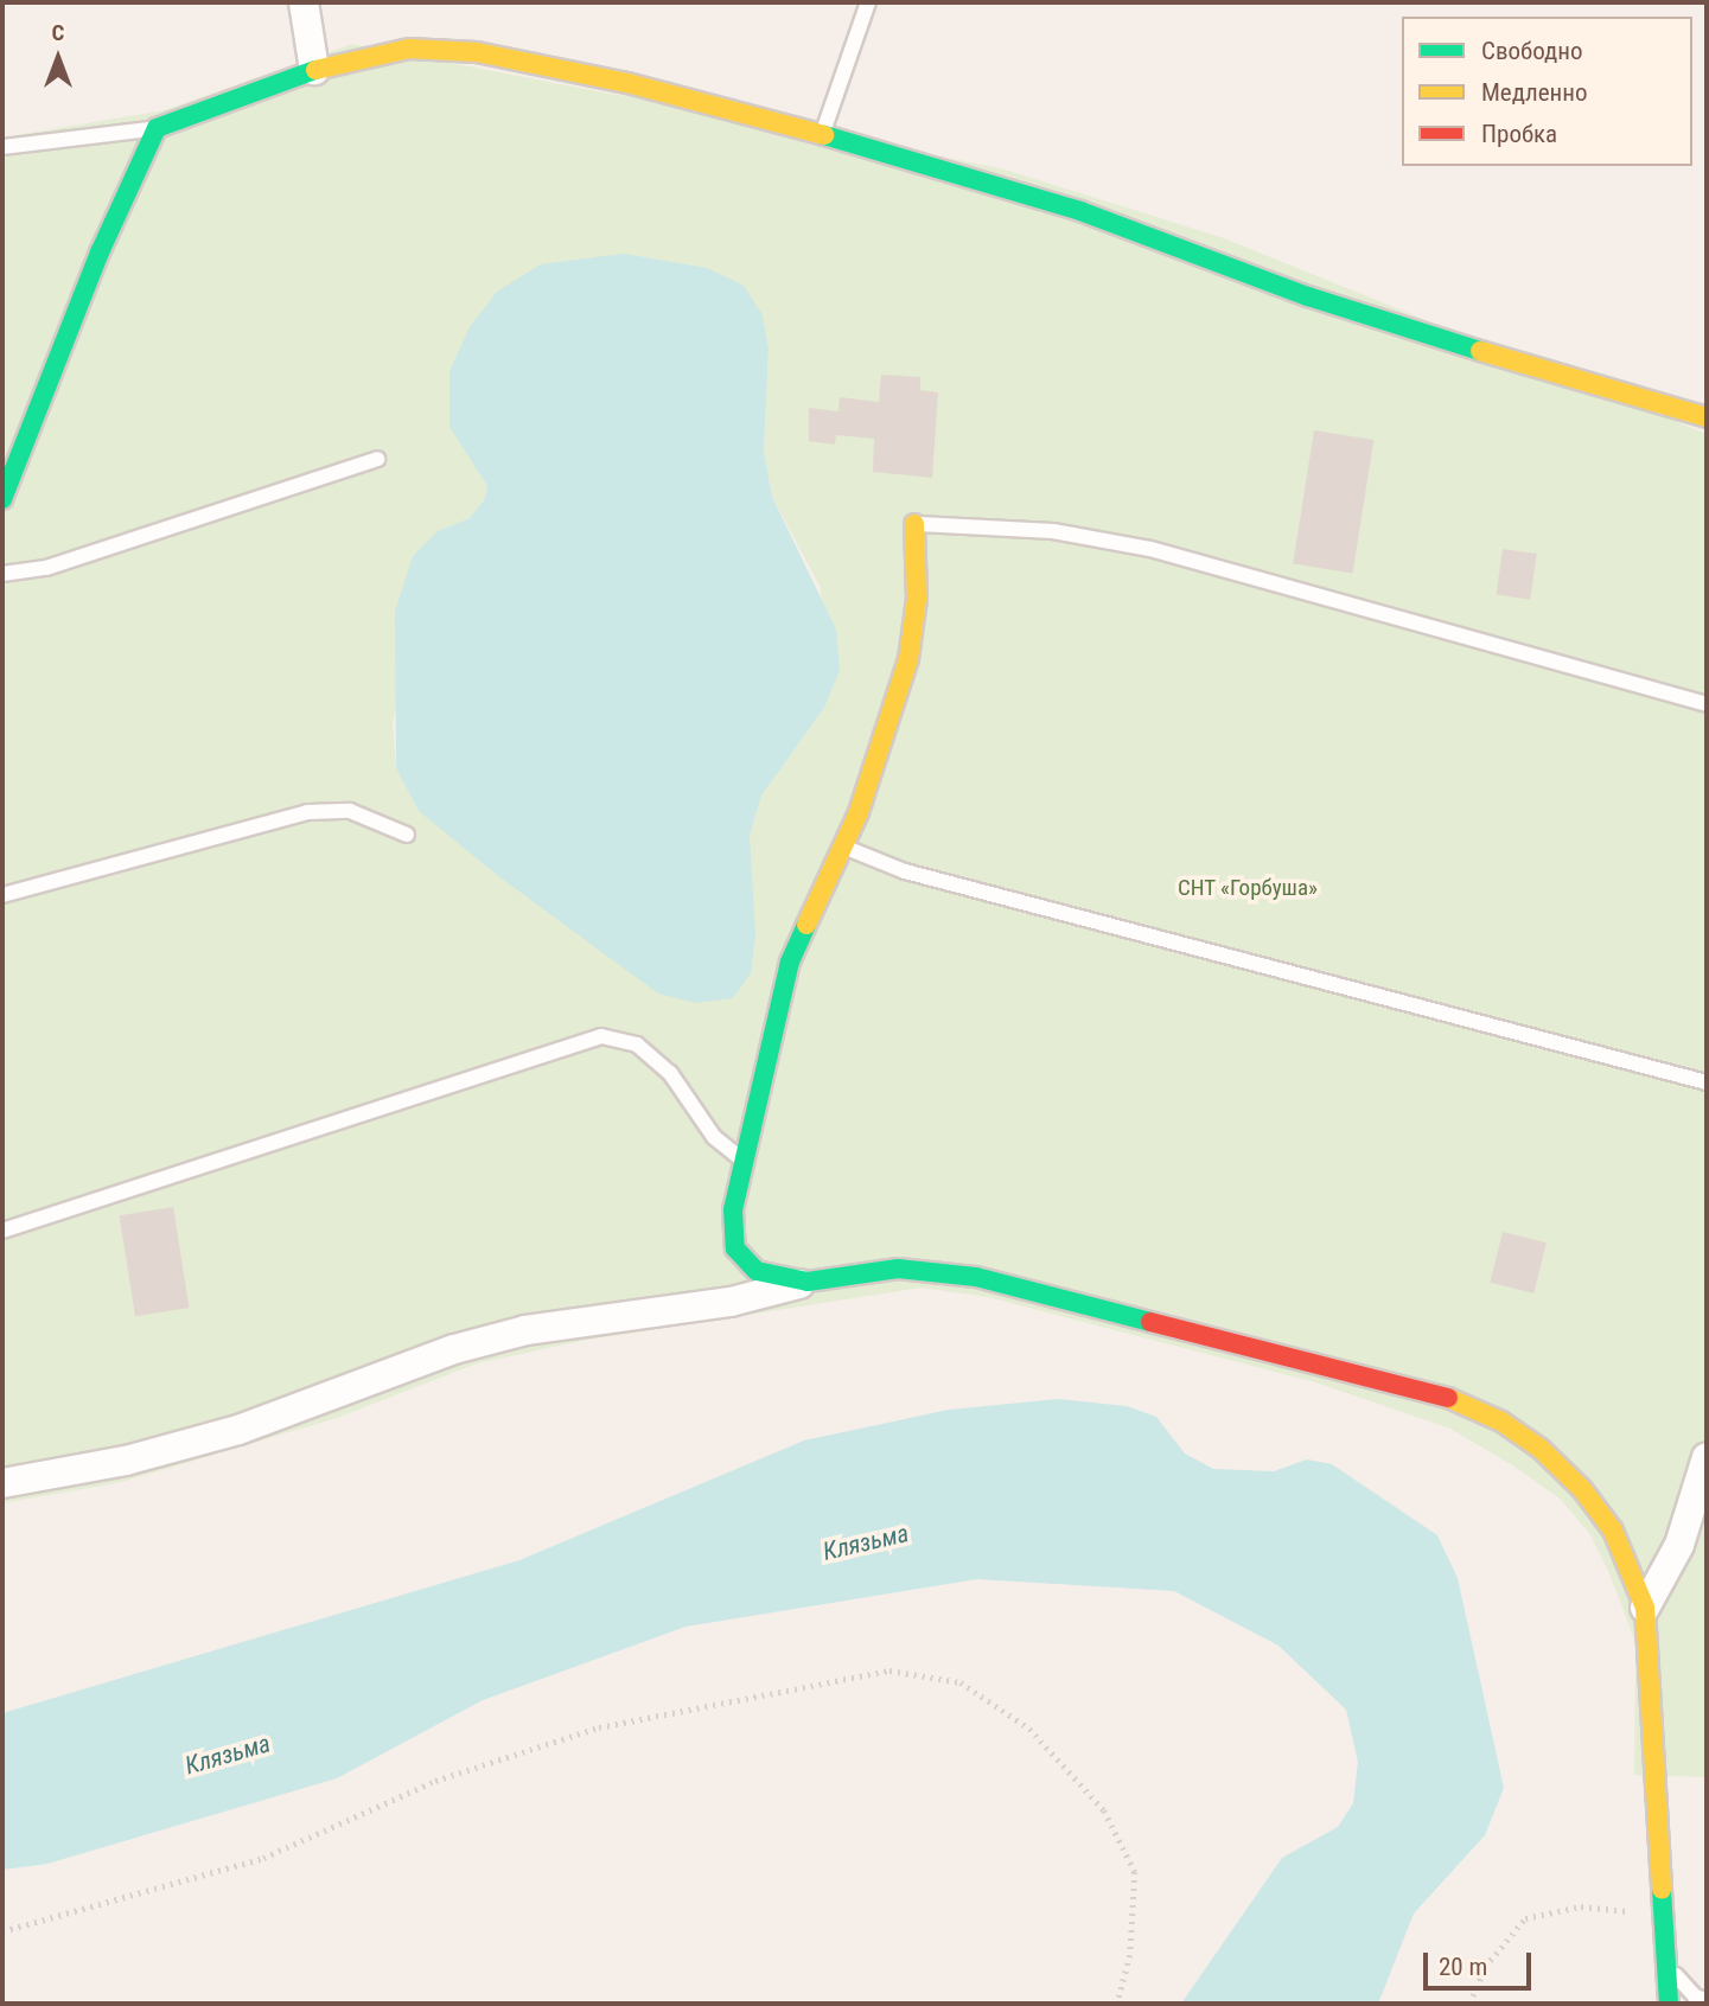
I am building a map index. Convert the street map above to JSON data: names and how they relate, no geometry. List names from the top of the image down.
{
  "water": ["Клязьма"],
  "parks": ["СНТ «Горбуша»"],
  "legend": ["Свободно", "Медленно", "Пробка"],
  "scale_bar": "20 m",
  "north": "top"
}
